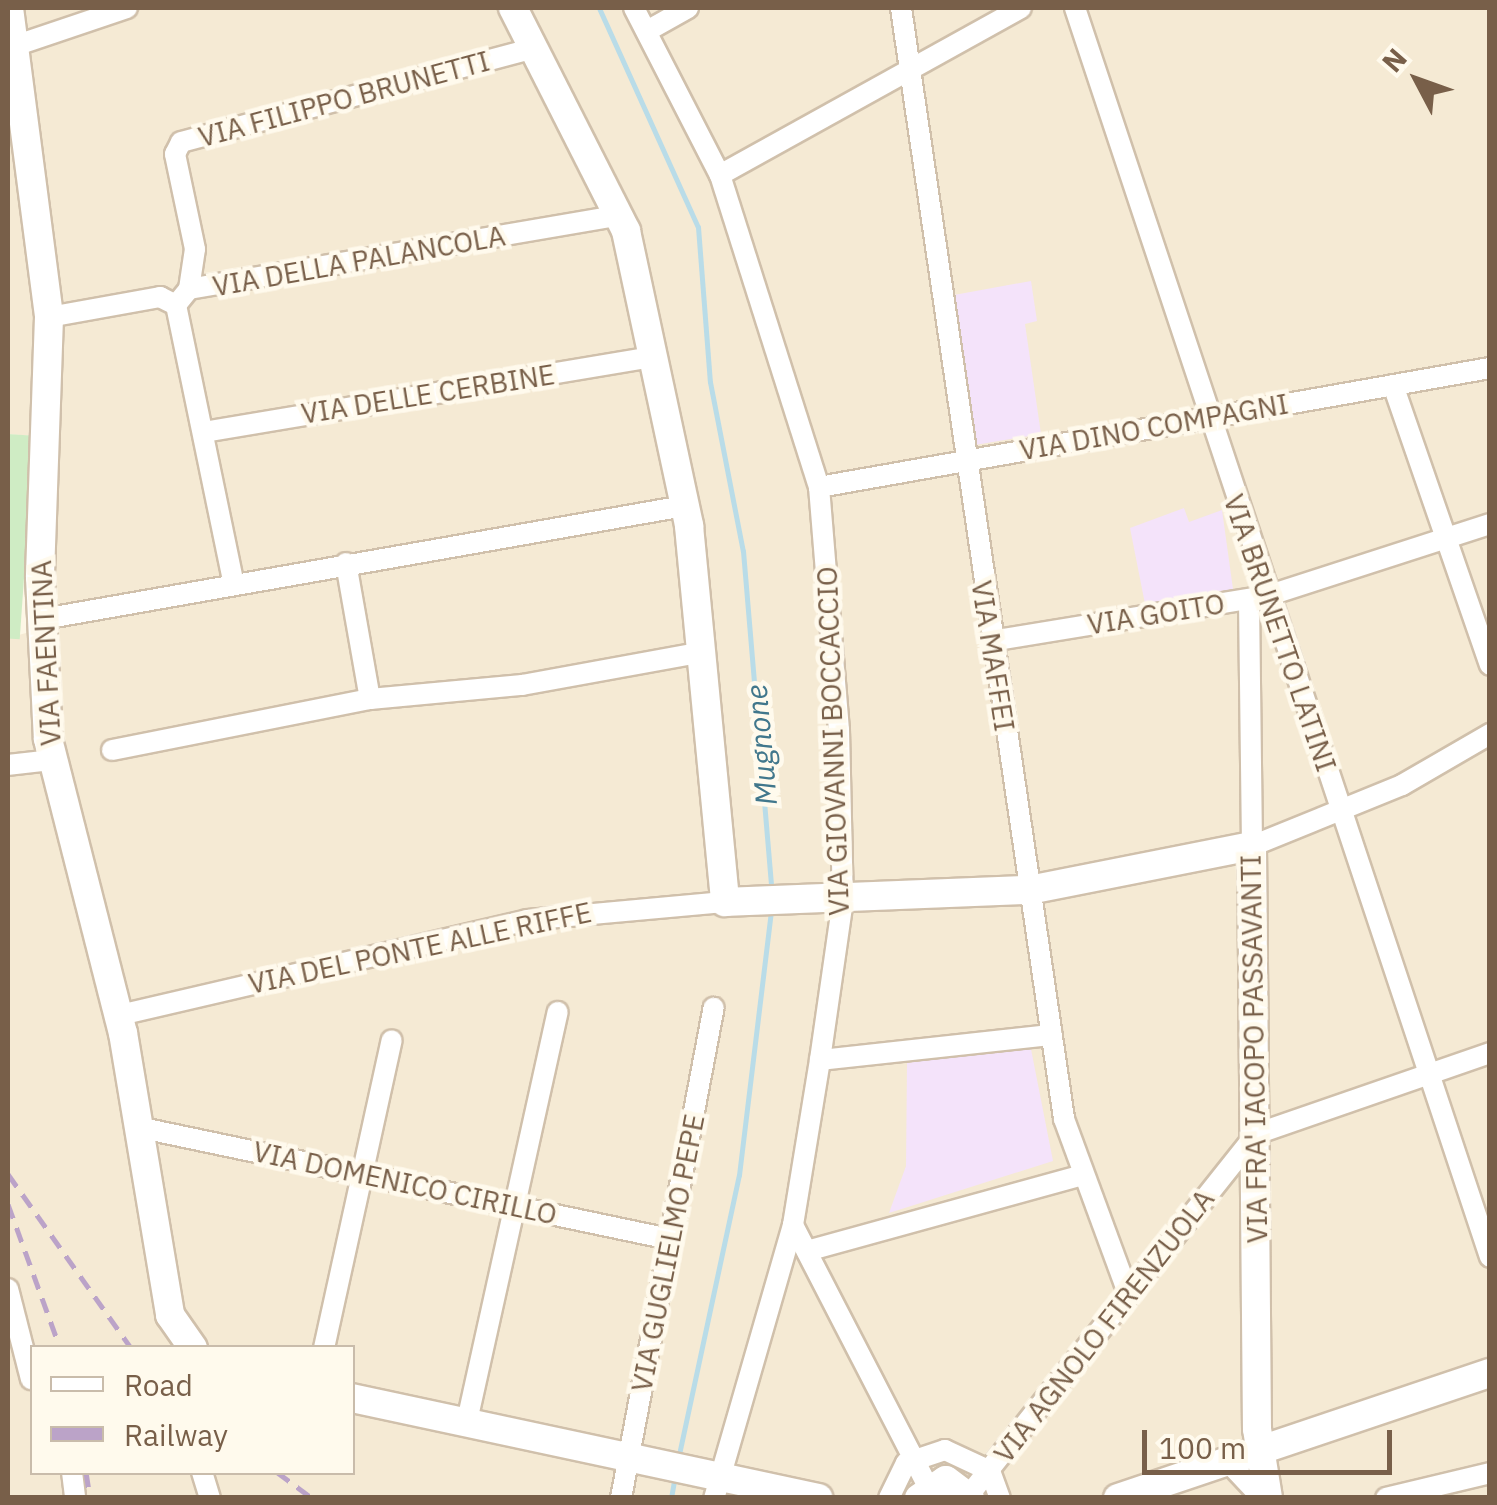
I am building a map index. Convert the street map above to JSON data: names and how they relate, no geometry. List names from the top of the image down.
{
  "streets": {
    "street": [
      "VIA FILIPPO BRUNETTI",
      "VIA DELLA PALANCOLA",
      "VIA DELLE CERBINE",
      "VIA DINO COMPAGNI",
      "VIA GOITO",
      "VIA BRUNETTO LATINI",
      "VIA FAENTINA",
      "VIA MAFFEI",
      "VIA GIOVANNI BOCCACCIO",
      "VIA DEL PONTE ALLE RIFFE",
      "VIA FRA' IACOPO PASSAVANTI",
      "VIA DOMENICO CIRILLO",
      "VIA GUGLIELMO PEPE",
      "VIA AGNOLO FIRENZUOLA"
    ]
  },
  "crossings": [
    ["VIA FILIPPO BRUNETTI", "VIA DELLA PALANCOLA"],
    ["VIA DELLA PALANCOLA", "VIA FAENTINA"],
    ["VIA DINO COMPAGNI", "VIA BRUNETTO LATINI"],
    ["VIA DINO COMPAGNI", "VIA MAFFEI"],
    ["VIA DINO COMPAGNI", "VIA GIOVANNI BOCCACCIO"],
    ["VIA GOITO", "VIA BRUNETTO LATINI"],
    ["VIA GOITO", "VIA MAFFEI"],
    ["VIA GOITO", "VIA FRA' IACOPO PASSAVANTI"],
    ["VIA BRUNETTO LATINI", "VIA FRA' IACOPO PASSAVANTI"],
    ["VIA FAENTINA", "VIA DEL PONTE ALLE RIFFE"],
    ["VIA FAENTINA", "VIA DOMENICO CIRILLO"],
    ["VIA MAFFEI", "VIA AGNOLO FIRENZUOLA"],
    ["VIA FRA' IACOPO PASSAVANTI", "VIA AGNOLO FIRENZUOLA"],
    ["VIA DOMENICO CIRILLO", "VIA GUGLIELMO PEPE"]
  ],
  "water": ["Mugnone"],
  "legend": ["Road", "Railway"],
  "scale_bar": "100 m",
  "north": "top left"
}
